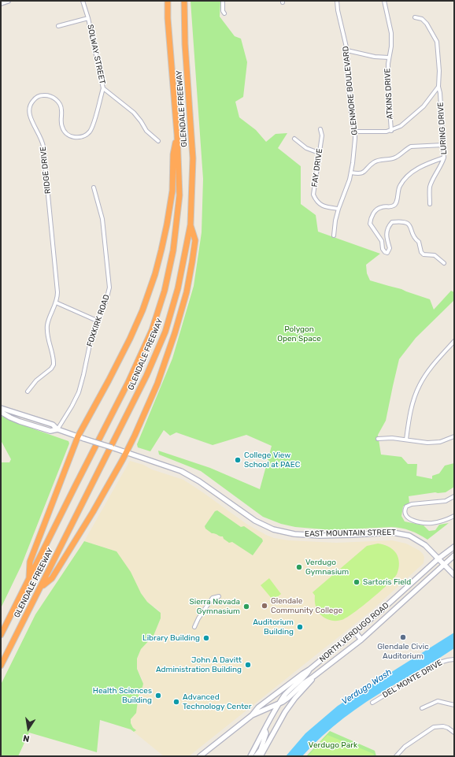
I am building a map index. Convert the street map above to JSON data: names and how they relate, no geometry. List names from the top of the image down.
{
  "streets": {
    "highway": ["GLENDALE FREEWAY"],
    "main road": ["EAST MOUNTAIN STREET", "NORTH VERDUGO ROAD"],
    "street": [
      "SOLWAY STREET",
      "GLENMORE BOULEVARD",
      "ATKINS DRIVE",
      "LURING DRIVE",
      "FAY DRIVE",
      "RIDGE DRIVE",
      "FOXKIRK ROAD",
      "DEL MONTE DRIVE"
    ]
  },
  "crossings": [
    ["SOLWAY STREET", "RIDGE DRIVE"],
    ["GLENMORE BOULEVARD", "FAY DRIVE"],
    ["FOXKIRK ROAD", "EAST MOUNTAIN STREET"],
    ["EAST MOUNTAIN STREET", "NORTH VERDUGO ROAD"]
  ],
  "water": ["Verdugo Wash"],
  "parks": ["Polygon Open Space", "Verdugo Park"],
  "places": [
    "College View School at PAEC",
    "Verdugo Gymnasium",
    "Sartoris Field",
    "Glendale Community College",
    "Sierra Nevada Gymnasium",
    "Auditorium Building",
    "Glendale Civic Auditorium",
    "Library Building",
    "John A Davitt Administration Building",
    "Health Sciences Building",
    "Advanced Technology Center"
  ],
  "north": "bottom"
}
